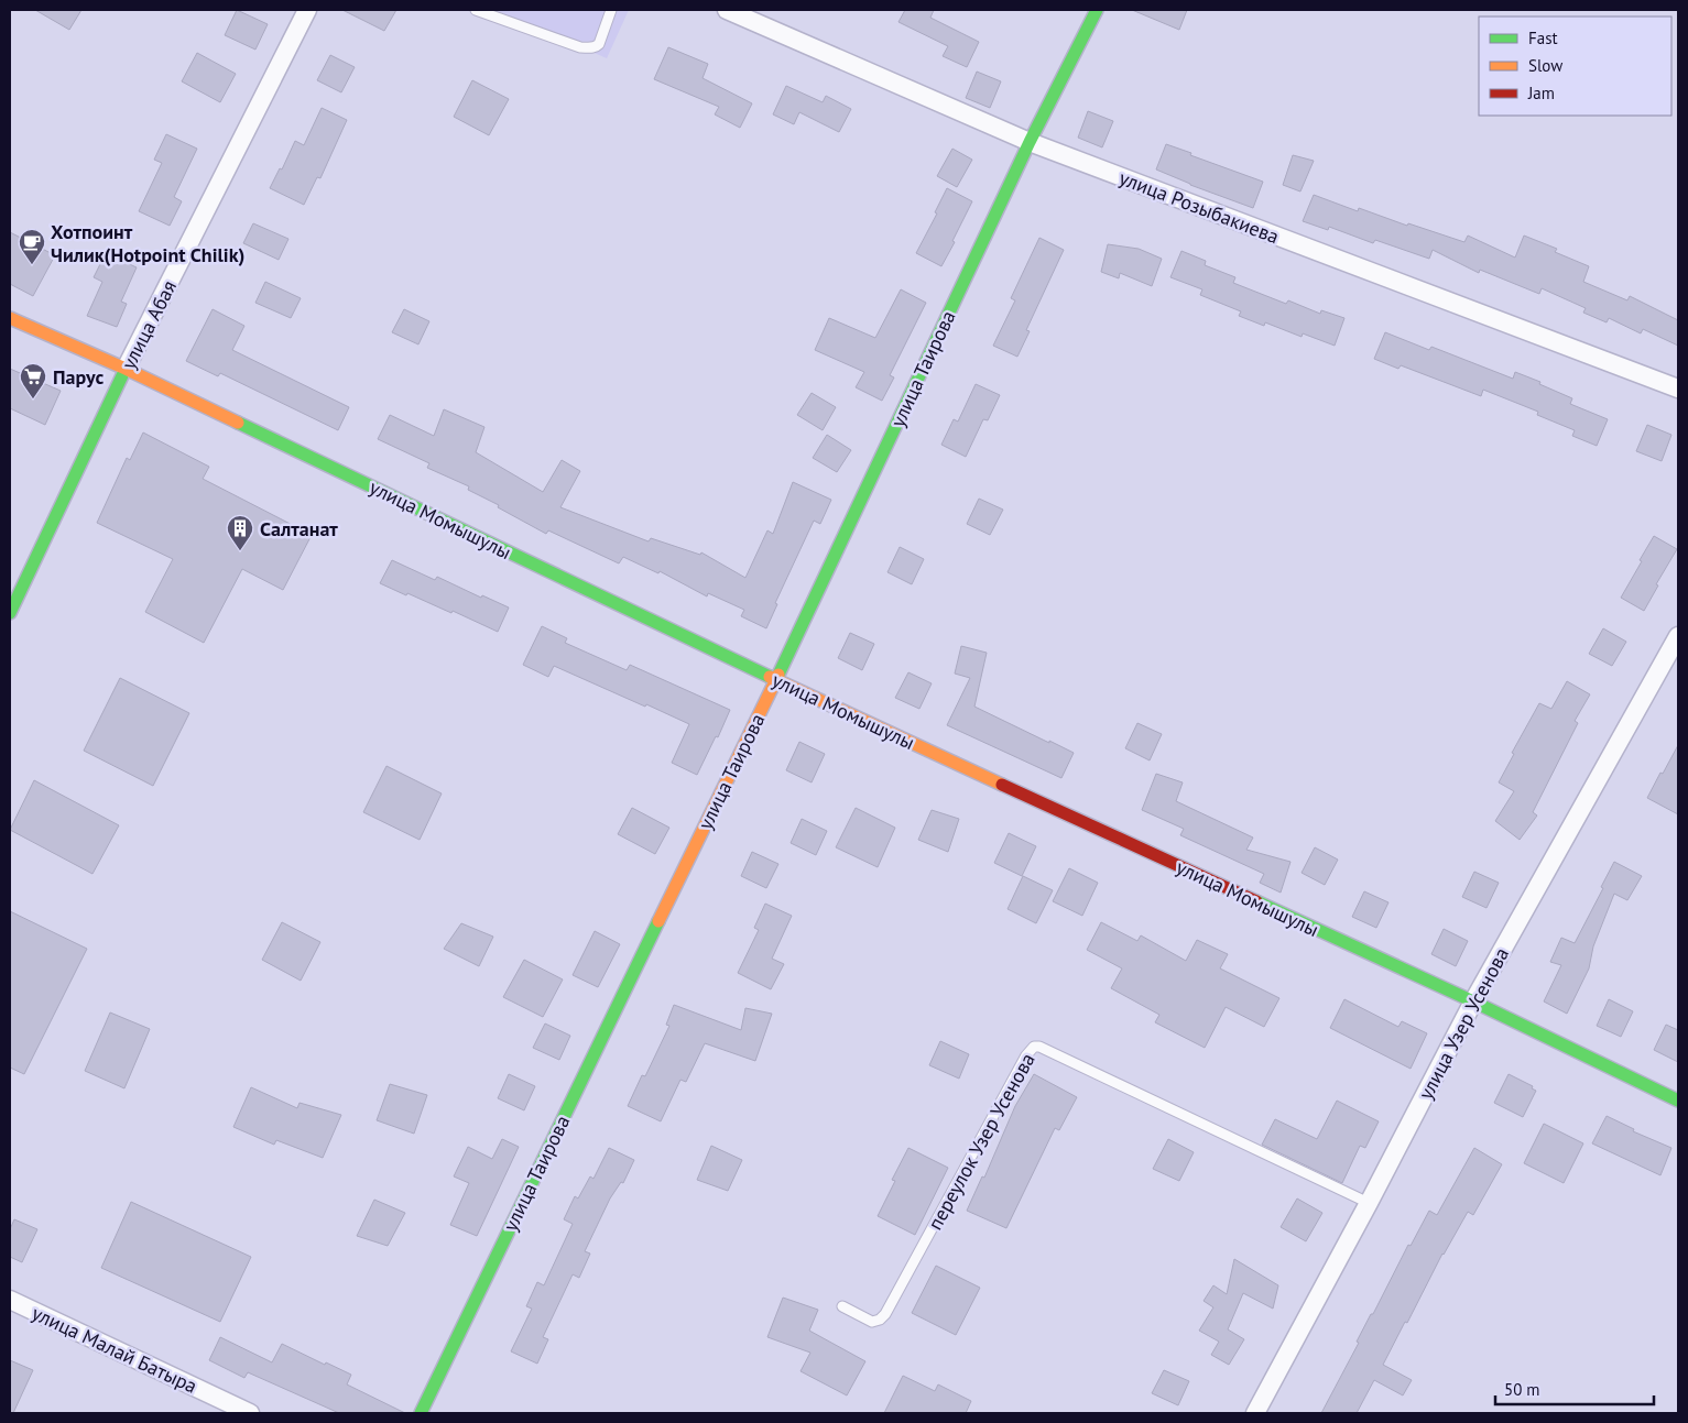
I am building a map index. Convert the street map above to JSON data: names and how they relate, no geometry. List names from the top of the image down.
{
  "streets": {
    "street": [
      "улица Розыбакиева",
      "улица Абая",
      "улица Таирова",
      "улица Момышулы",
      "улица Узер Усенова",
      "улица Малай Батыра"
    ],
    "lane": ["переулок Узер Усенова"]
  },
  "crossings": [
    ["улица Розыбакиева", "улица Таирова"],
    ["улица Абая", "улица Момышулы"],
    ["улица Таирова", "улица Момышулы"],
    ["улица Момышулы", "улица Узер Усенова"],
    ["улица Узер Усенова", "переулок Узер Усенова"]
  ],
  "places": {
    "cafe": ["Хотпоинт Чилик(Hotpoint Chilik)"],
    "supermarket": ["Парус"],
    "building": ["Салтанат"]
  },
  "legend": ["Fast", "Slow", "Jam"],
  "scale_bar": "50 m"
}
